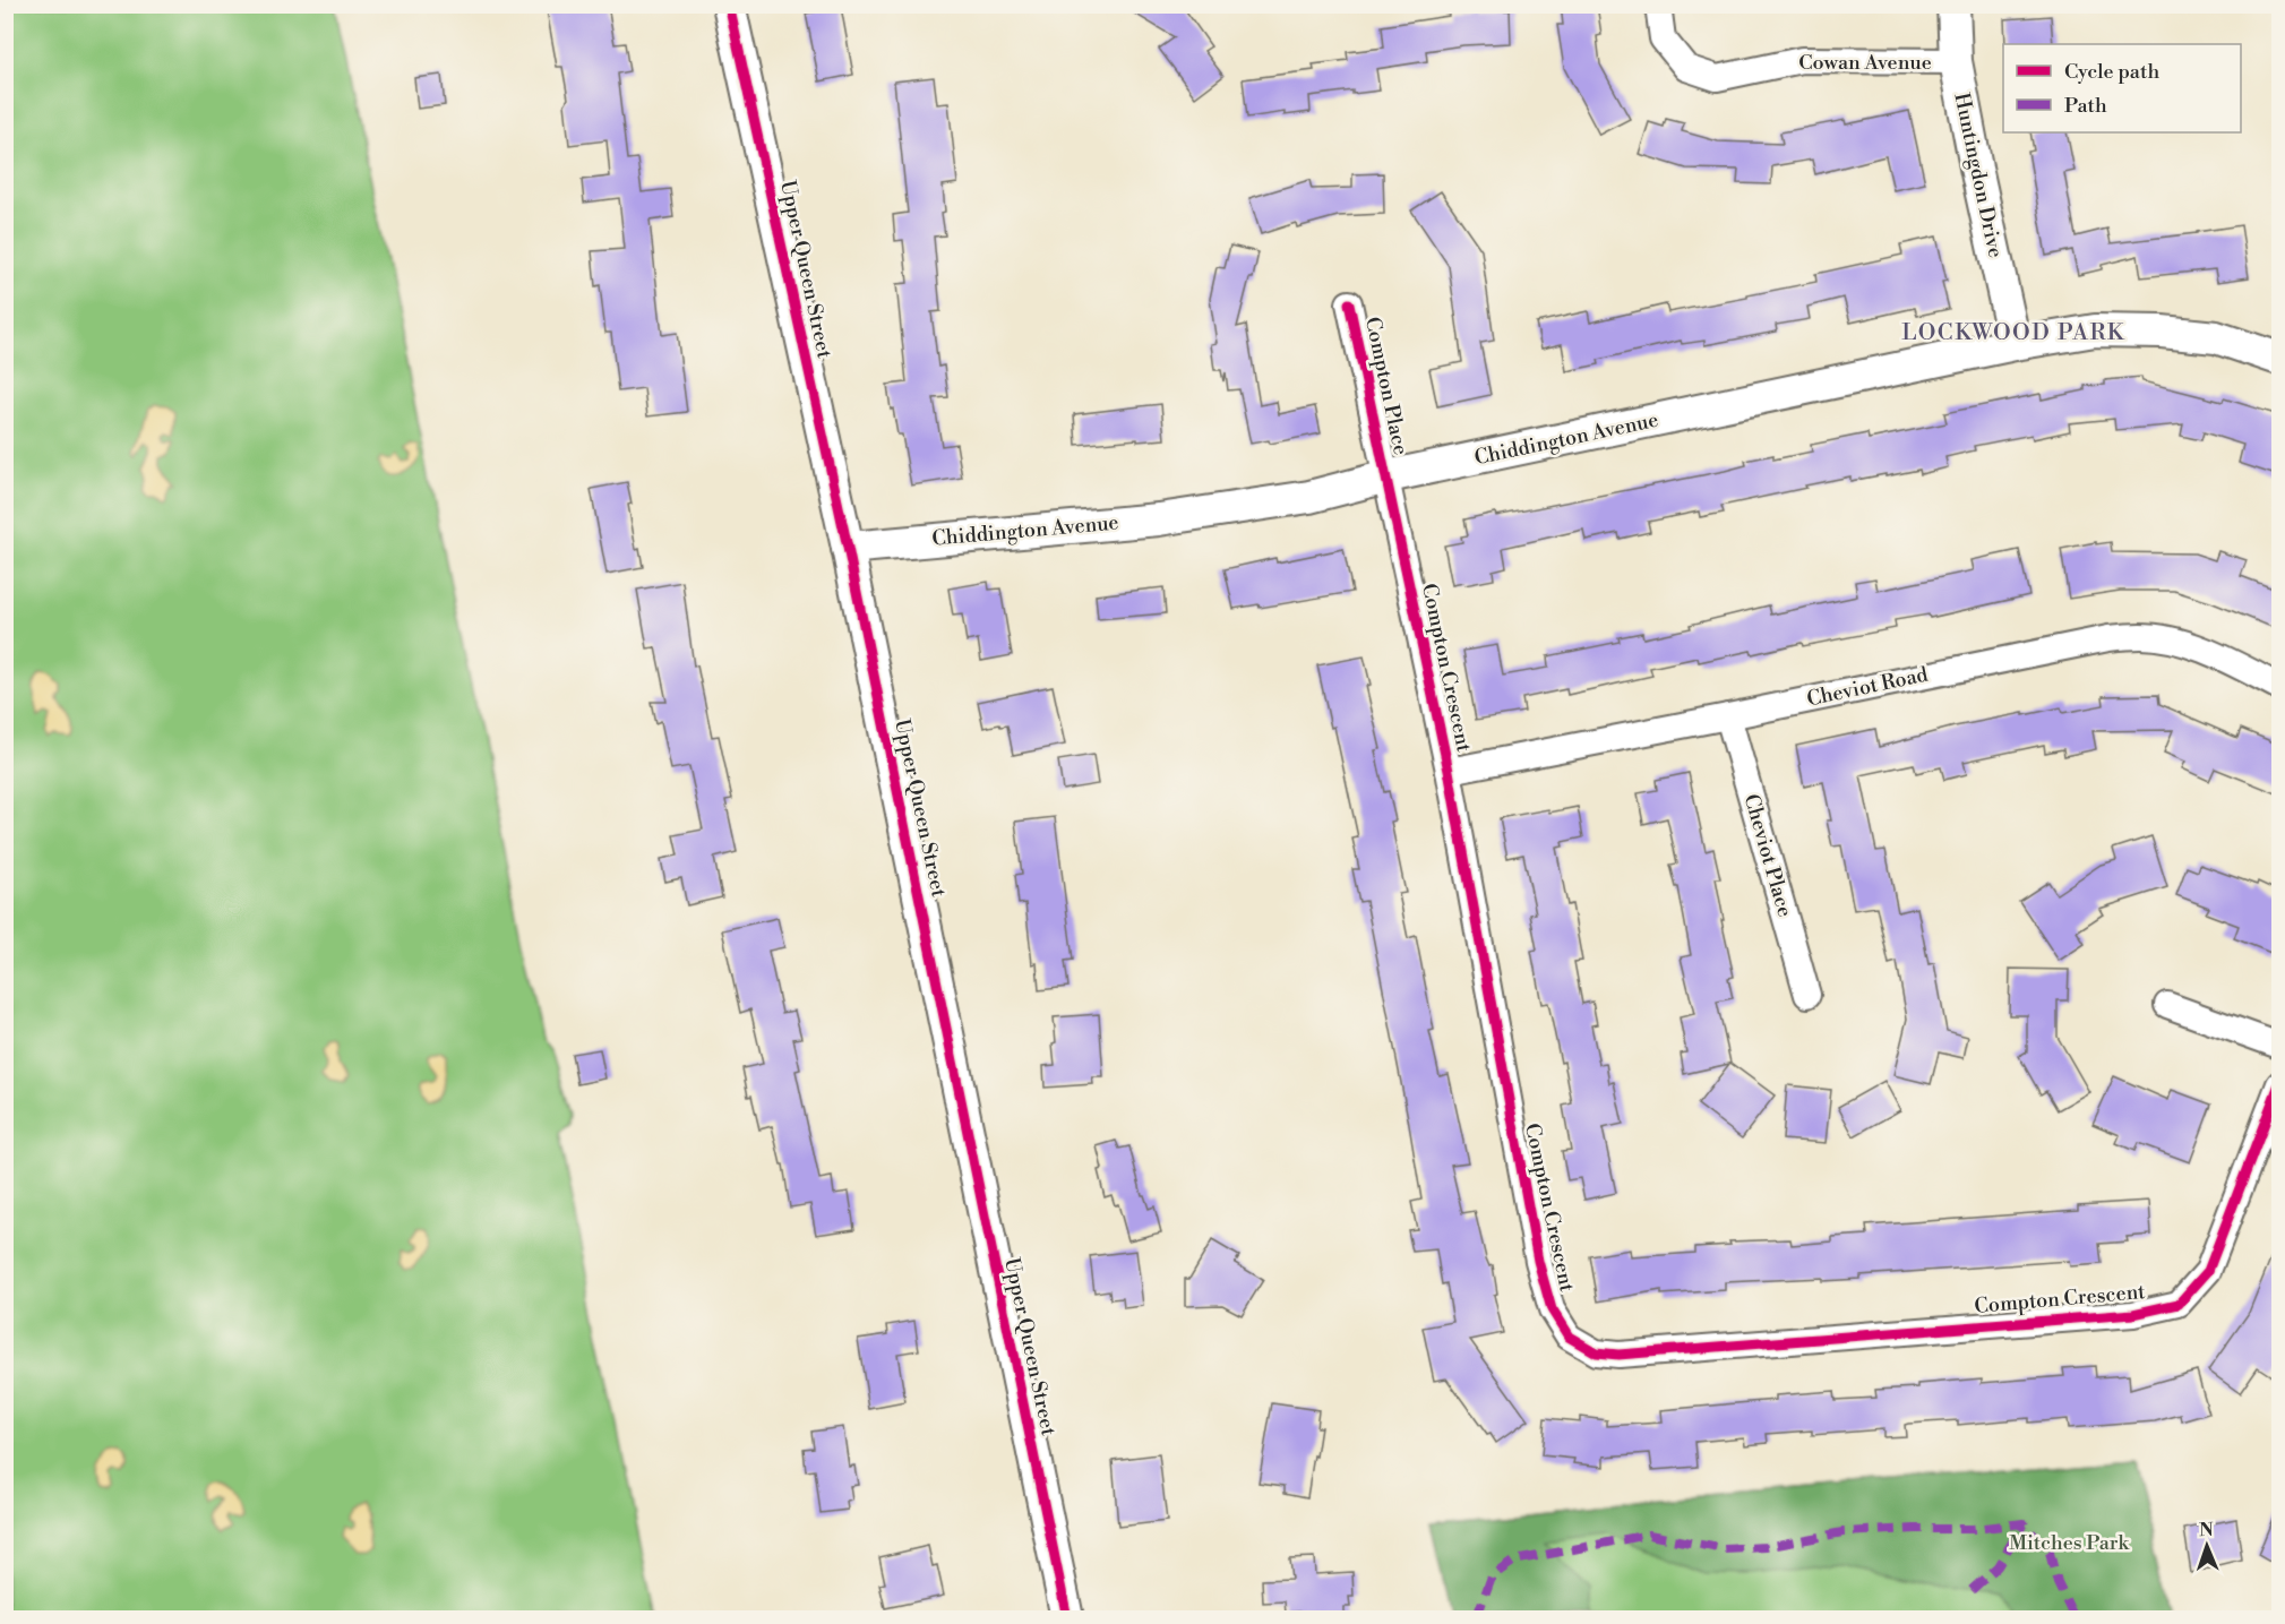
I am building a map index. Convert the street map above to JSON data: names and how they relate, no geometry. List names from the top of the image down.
{
  "streets": {
    "street": [
      "Cowan Avenue",
      "Huntingdon Drive",
      "Upper Queen Street",
      "Compton Place",
      "Chiddington Avenue",
      "Compton Crescent",
      "Cheviot Road",
      "Cheviot Place"
    ]
  },
  "crossings": [
    ["Cowan Avenue", "Huntingdon Drive"],
    ["Huntingdon Drive", "Chiddington Avenue"],
    ["Upper Queen Street", "Chiddington Avenue"],
    ["Compton Place", "Chiddington Avenue"],
    ["Compton Place", "Compton Crescent"],
    ["Chiddington Avenue", "Compton Crescent"],
    ["Compton Crescent", "Cheviot Road"],
    ["Cheviot Road", "Cheviot Place"]
  ],
  "districts": ["LOCKWOOD PARK"],
  "parks": ["Mitches Park"],
  "legend": ["Cycle path", "Path"],
  "north": "top"
}
